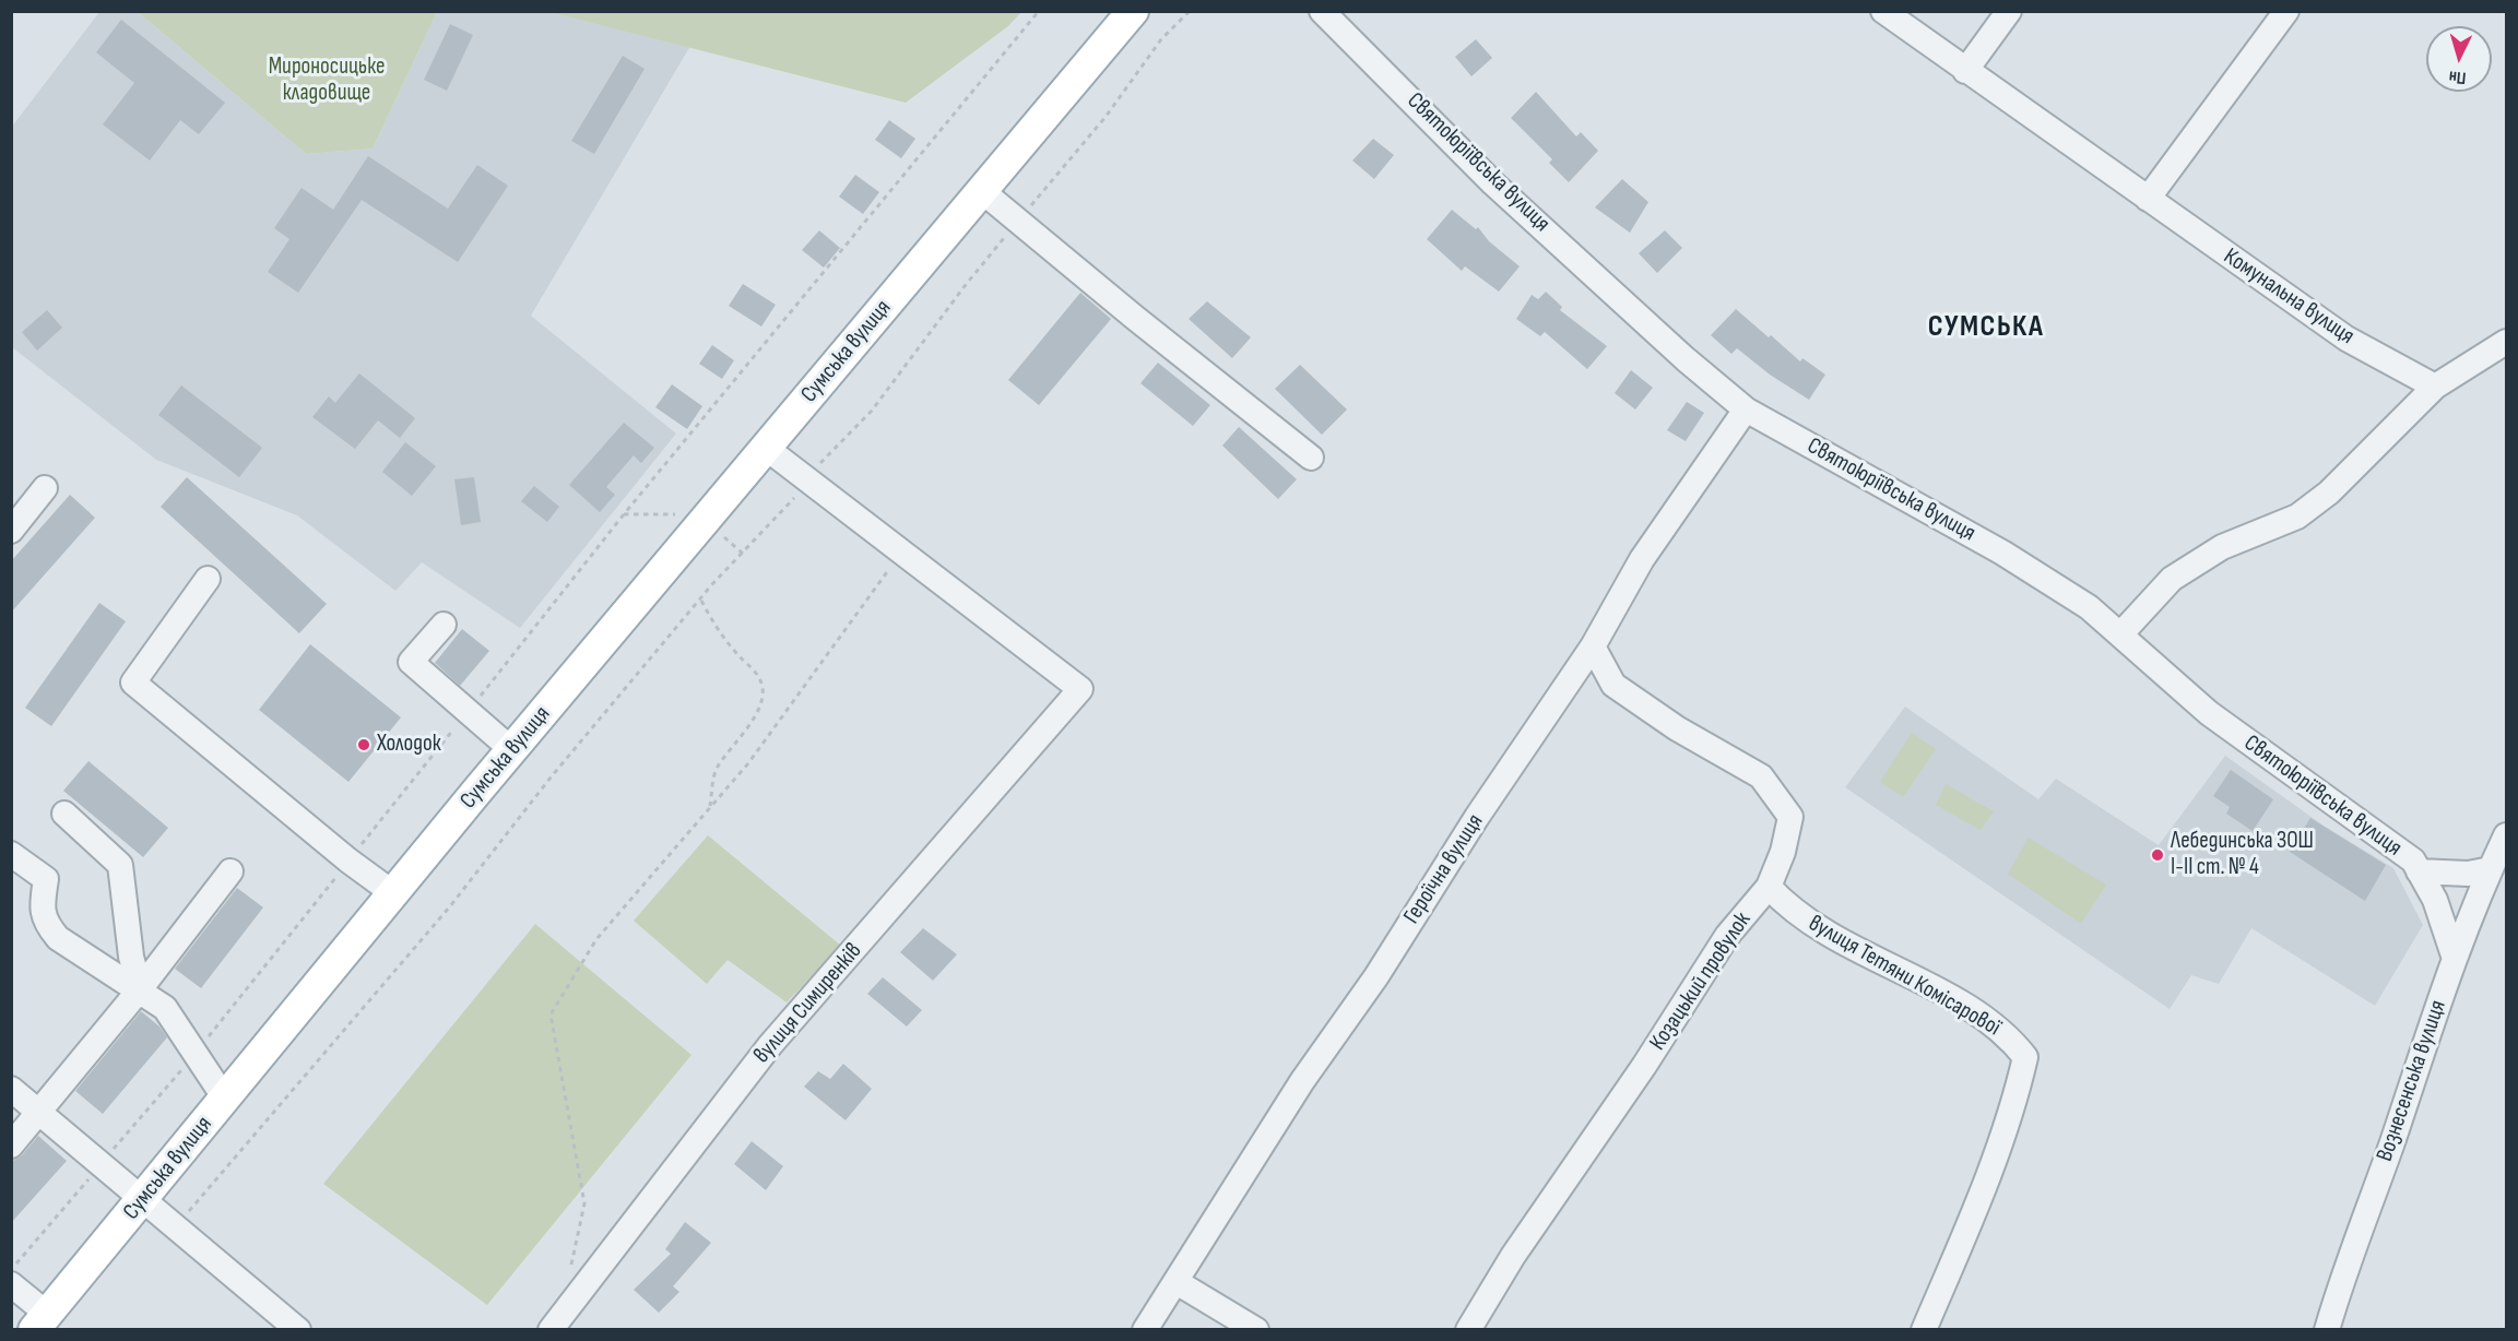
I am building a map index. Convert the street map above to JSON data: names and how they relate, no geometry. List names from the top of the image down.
{
  "streets": {
    "main road": ["Сумська вулиця"],
    "street": [
      "Святоюріївська вулиця",
      "Комунальна вулиця",
      "Героїчна вулиця",
      "вулиця Тетяни Комісарової",
      "Козацький провулок",
      "вулиця Симиренків",
      "Вознесенська вулиця"
    ]
  },
  "crossings": [
    ["Святоюріївська вулиця", "Героїчна вулиця"],
    ["Святоюріївська вулиця", "Вознесенська вулиця"],
    ["Героїчна вулиця", "Козацький провулок"],
    ["вулиця Тетяни Комісарової", "Козацький провулок"]
  ],
  "districts": ["СУМСЬКА"],
  "parks": ["Мироносицьке кладовище"],
  "places": ["Холодок", "Лебединська ЗОШ І-ІІ ст. № 4"],
  "north": "bottom"
}
